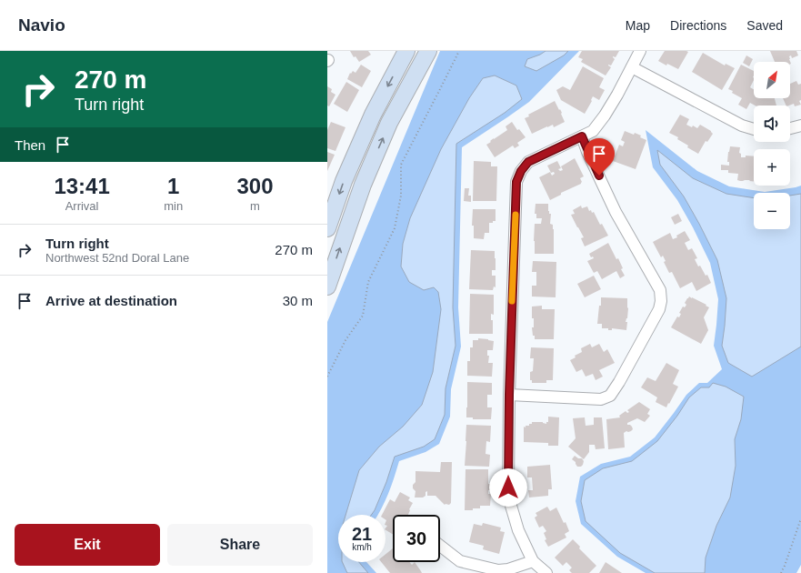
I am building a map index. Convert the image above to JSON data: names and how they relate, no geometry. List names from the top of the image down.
{
  "north": "top right",
  "page": {
    "header": "Navio",
    "nav": ["Map", "Directions", "Saved"],
    "turn": ["270 m", "Turn right"],
    "map_buttons": ["+", "−"],
    "then": "Then",
    "eta": [
      "13:41",
      "Arrival",
      "1",
      "min",
      "300",
      "m"
    ],
    "list": [
      {
        "name": "Turn right",
        "note": "Northwest 52nd Doral Lane",
        "value": "270 m"
      },
      {
        "name": "Arrive at destination",
        "value": "30 m"
      }
    ],
    "speed": "21 km/h",
    "limit": "30",
    "buttons": ["Exit", "Share"]
  }
}
